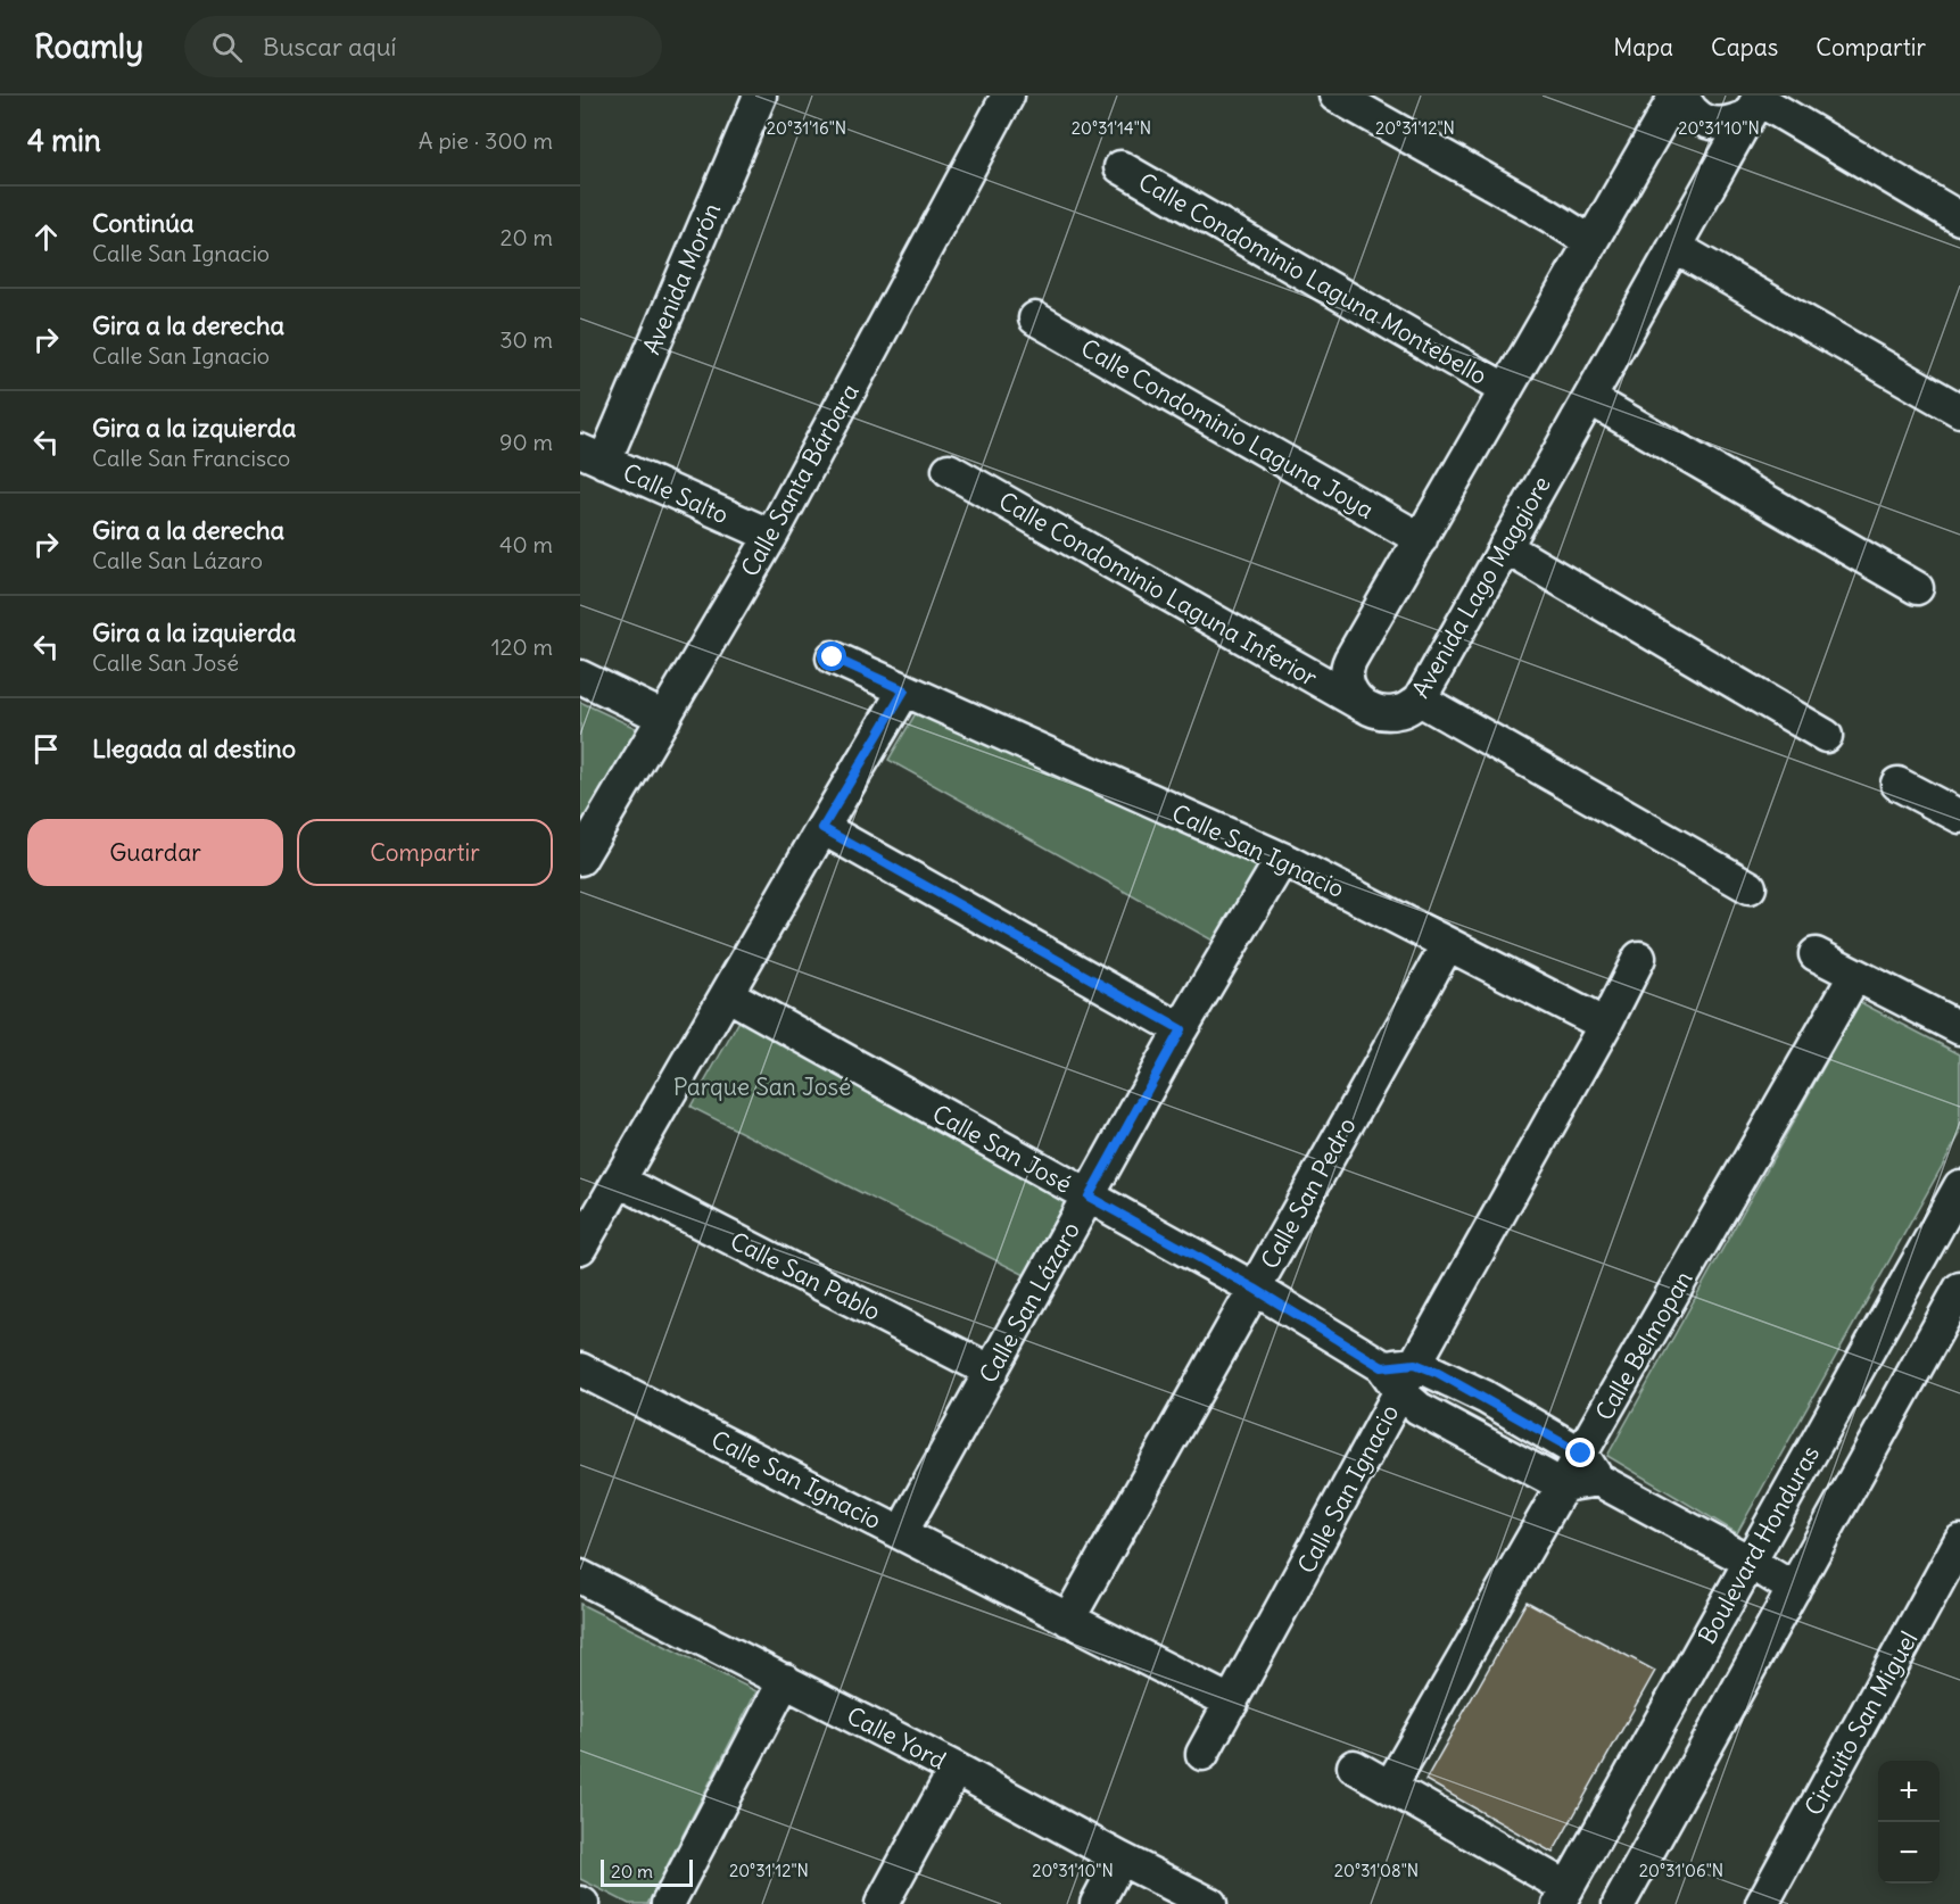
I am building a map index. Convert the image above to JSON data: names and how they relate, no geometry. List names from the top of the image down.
{
  "streets": {
    "street": [
      "Avenida Morón",
      "Calle Condominio Laguna Montebello",
      "Calle Condominio Laguna Joya",
      "Calle Santa Bárbara",
      "Calle Salto",
      "Avenida Lago Maggiore",
      "Calle Condominio Laguna Inferior",
      "Calle San Ignacio",
      "Calle San José",
      "Calle San Pedro",
      "Calle San Pablo",
      "Calle San Lázaro",
      "Calle Belmopan",
      "Boulevard Honduras",
      "Circuito San Miguel",
      "Calle Yord"
    ]
  },
  "crossings": [
    ["Avenida Morón", "Calle Salto"],
    ["Calle Santa Bárbara", "Calle Salto"],
    ["Avenida Lago Maggiore", "Calle Condominio Laguna Inferior"],
    ["Calle San Ignacio", "Calle San José"],
    ["Calle San Ignacio", "Calle San Pedro"],
    ["Calle San Ignacio", "Calle San Lázaro"],
    ["Calle San José", "Calle San Pedro"],
    ["Calle San José", "Calle San Lázaro"],
    ["Calle San José", "Calle Belmopan"],
    ["Calle San Pablo", "Calle San Lázaro"]
  ],
  "parks": ["Parque San José"],
  "scale_bar": "20 m",
  "page": {
    "header": "Roamly",
    "search": "Buscar aquí",
    "nav": ["Mapa", "Capas", "Compartir"],
    "heading": ["4 min", "A pie · 300 m"],
    "list": [
      ["Continúa", "Calle San Ignacio", "20 m"],
      ["Gira a la derecha", "Calle San Ignacio", "30 m"],
      ["Gira a la izquierda", "Calle San Francisco", "90 m"],
      ["Gira a la derecha", "Calle San Lázaro", "40 m"],
      ["Gira a la izquierda", "Calle San José", "120 m"],
      "Llegada al destino"
    ],
    "buttons": ["Guardar", "Compartir"],
    "map_buttons": ["+", "−"],
    "scale": "20 m"
  },
  "coordinates": [
    "20°31'14\"N",
    "20°31'12\"N",
    "20°31'10\"N",
    "20°31'16\"N",
    "20°31'08\"N",
    "20°31'06\"N"
  ]
}
